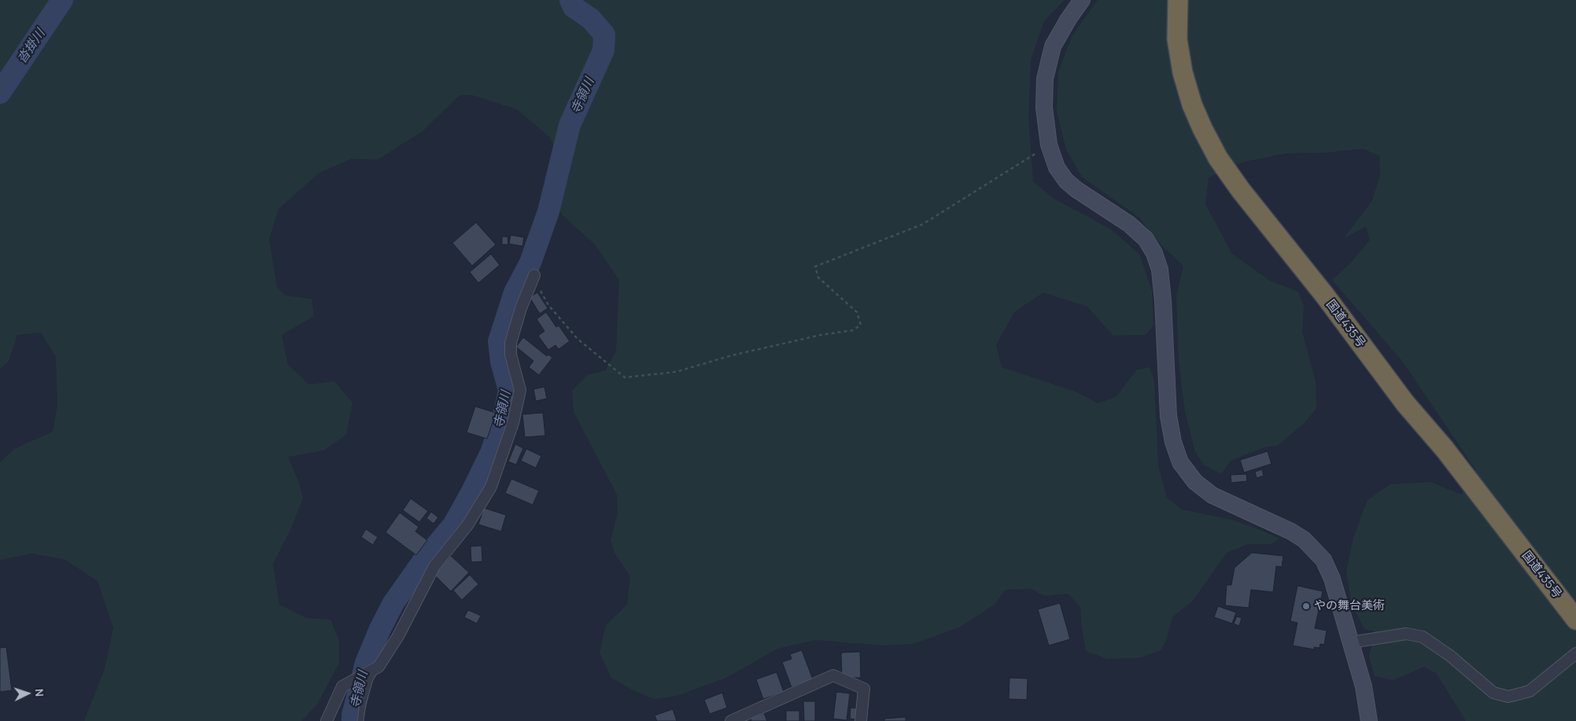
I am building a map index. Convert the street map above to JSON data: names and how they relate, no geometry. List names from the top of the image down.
{
  "streets": {
    "highway": ["国道435号"]
  },
  "water": ["沓掛川", "寺領川"],
  "places": ["やの舞台美術"],
  "north": "right"
}
